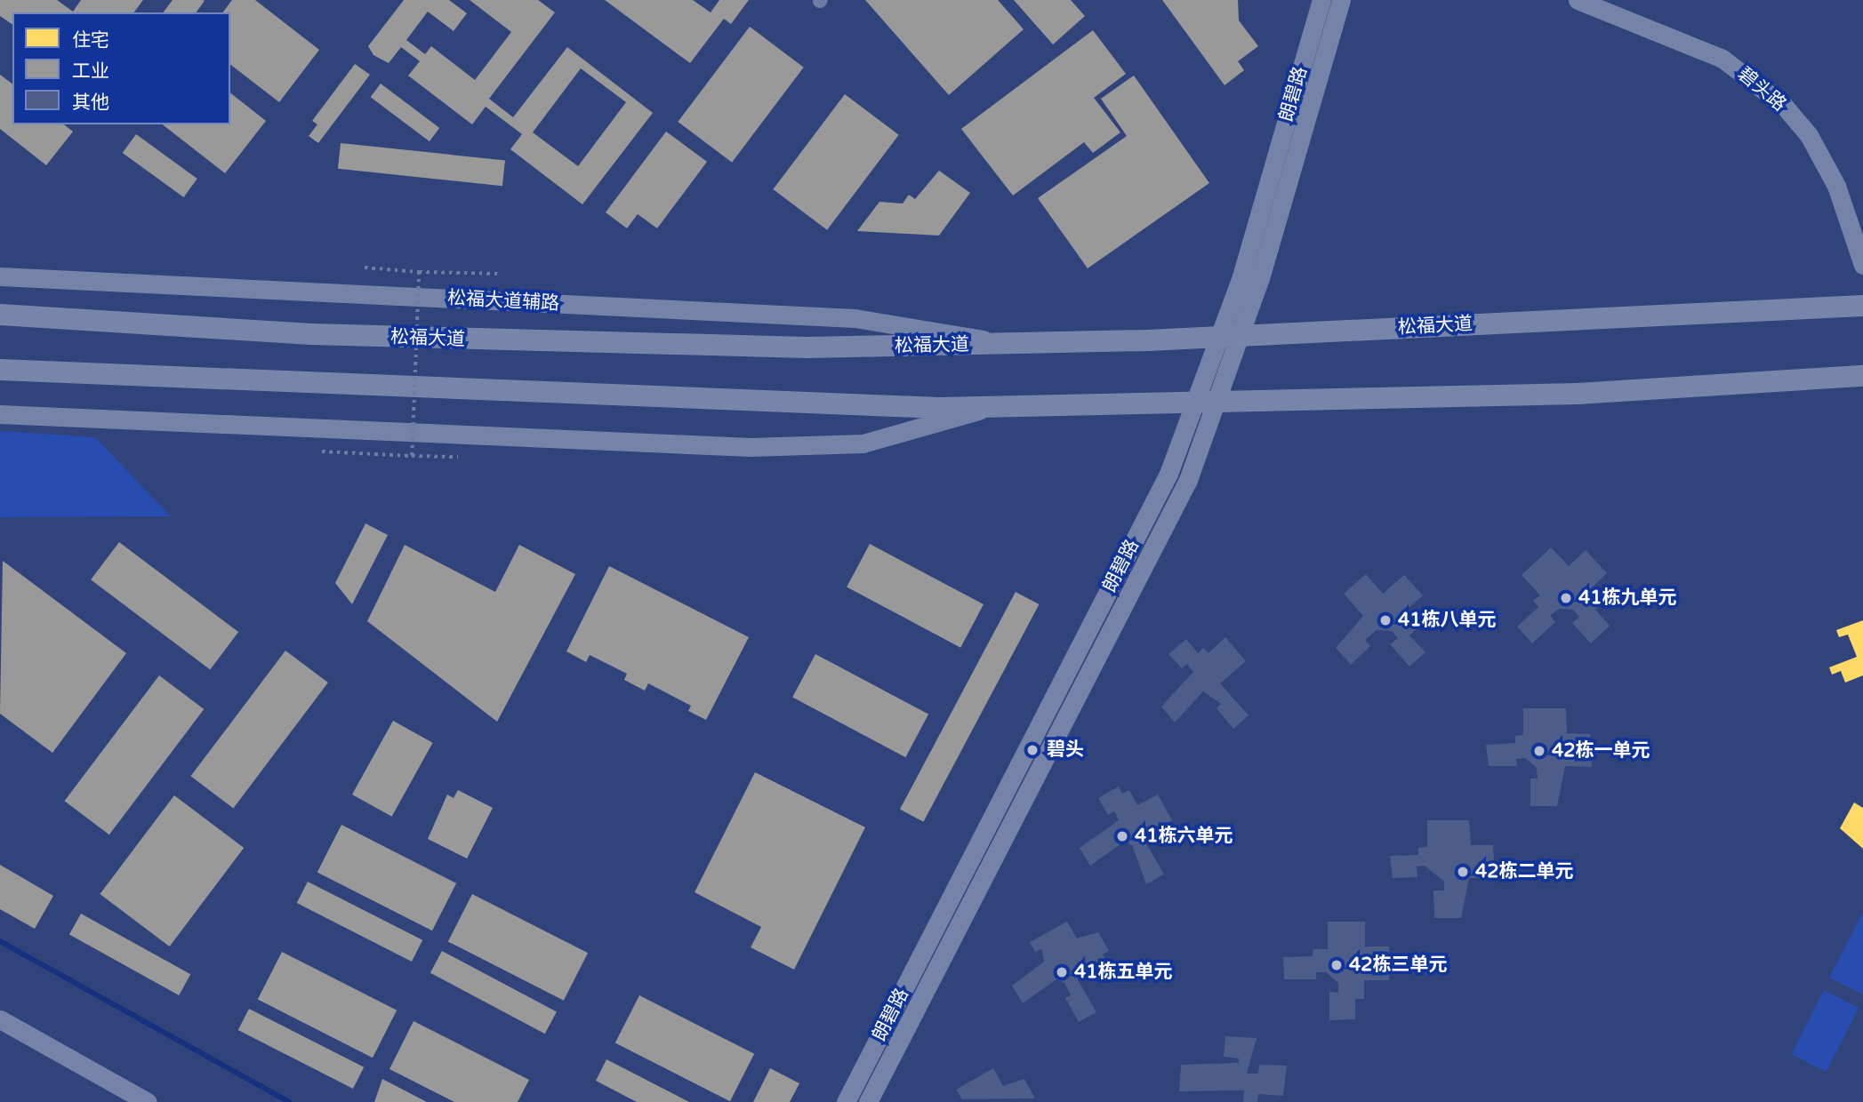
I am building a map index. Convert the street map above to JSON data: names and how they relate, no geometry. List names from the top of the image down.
{
  "streets": {
    "main road": ["松福大道"],
    "street": ["碧头路", "朗碧路", "松福大道辅路"]
  },
  "crossings": [
    ["朗碧路", "松福大道"],
    ["松福大道辅路", "松福大道"]
  ],
  "places": [
    "41栋九单元",
    "41栋八单元",
    "碧头",
    "42栋一单元",
    "41栋六单元",
    "42栋二单元",
    "42栋三单元",
    "41栋五单元"
  ],
  "legend": ["住宅", "工业", "其他"]
}
